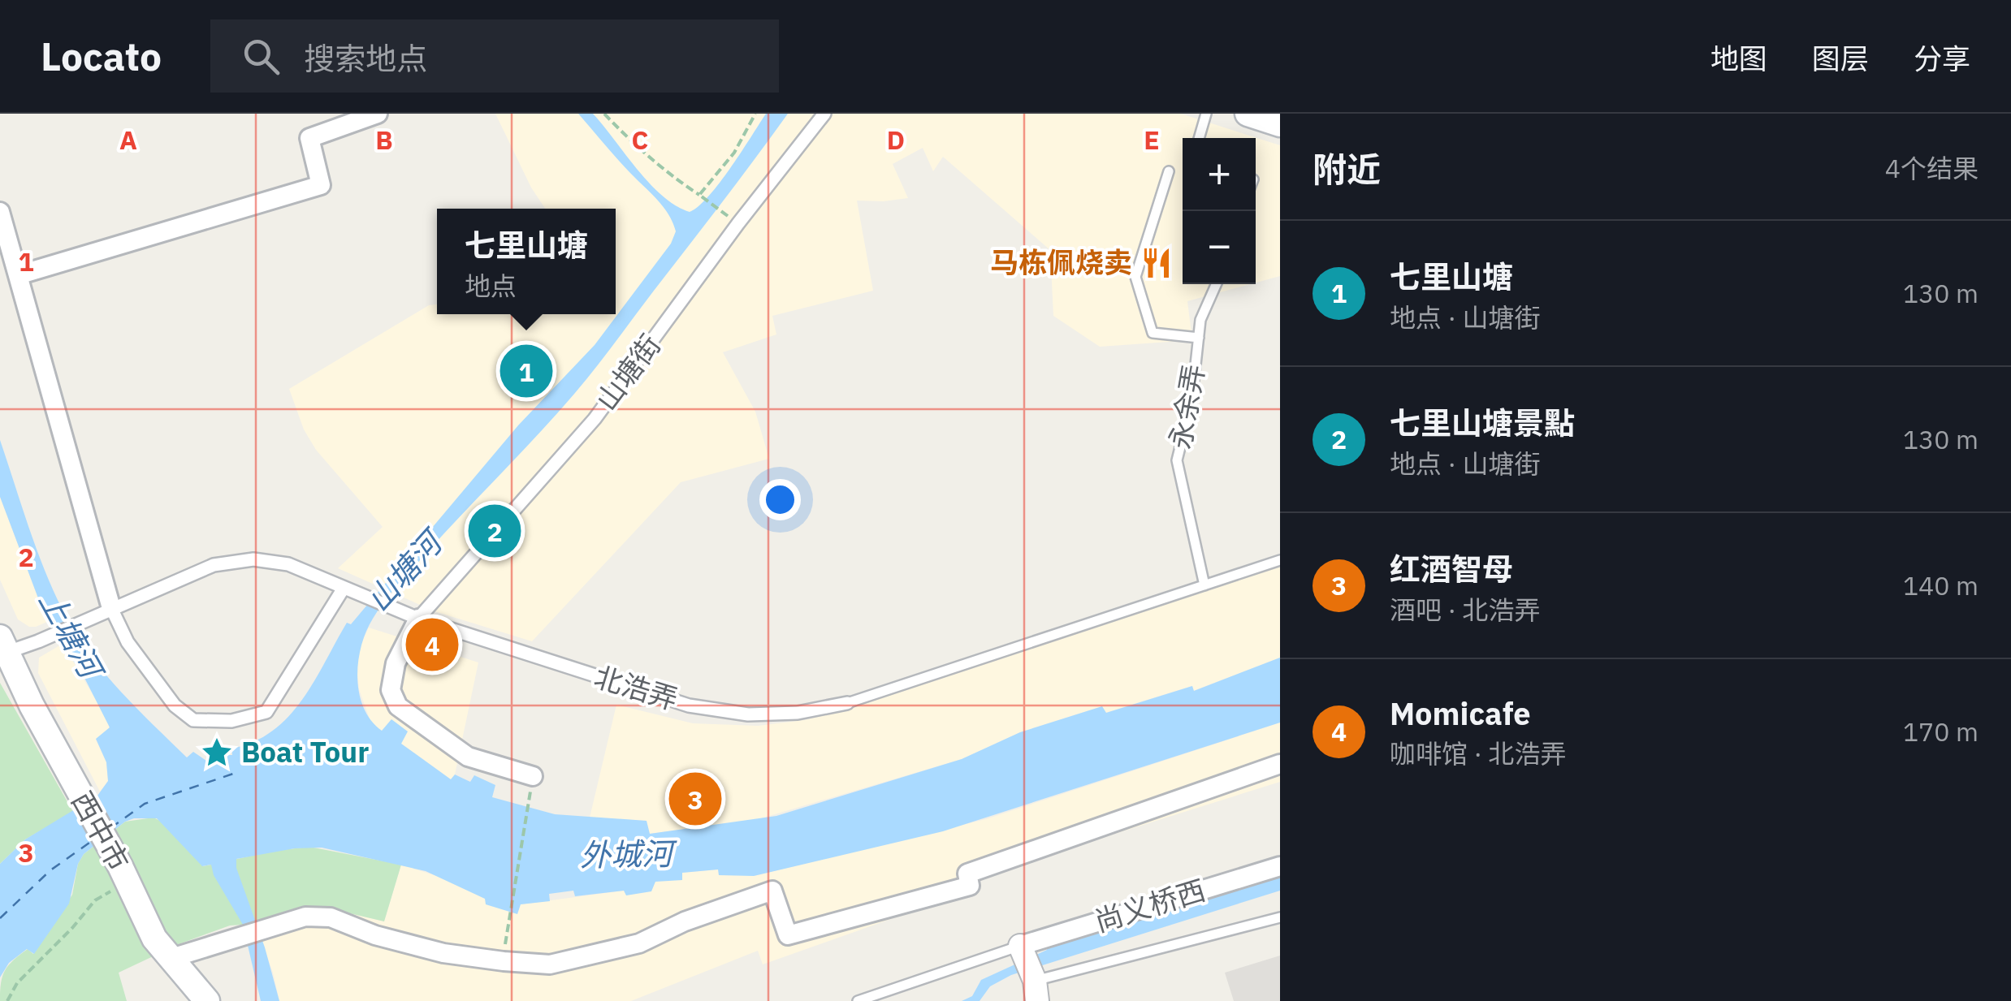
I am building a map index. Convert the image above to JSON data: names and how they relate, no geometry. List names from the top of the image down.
{
  "streets": {
    "main road": ["西中市"],
    "street": ["山塘街", "北浩弄", "尚义桥西"],
    "lane": ["永余弄"]
  },
  "crossings": [
    ["山塘街", "北浩弄"],
    ["永余弄", "北浩弄"],
    ["北浩弄", "西中市"]
  ],
  "water": ["山塘河", "上塘河", "外城河"],
  "places": {
    "restaurant": ["马栋佩烧卖"],
    "place": ["Boat Tour"]
  },
  "page": {
    "header": "Locato",
    "search": "搜索地点",
    "nav": ["地图", "图层", "分享"],
    "heading": ["附近", "4个结果"],
    "map_buttons": ["+", "−"],
    "popup": ["七里山塘", "地点"],
    "list": [
      {
        "mark": "1",
        "name": "七里山塘",
        "note": "地点 · 山塘街",
        "value": "130 m"
      },
      {
        "mark": "2",
        "name": "七里山塘景點",
        "note": "地点 · 山塘街",
        "value": "130 m"
      },
      {
        "mark": "3",
        "name": "红酒智母",
        "note": "酒吧 · 北浩弄",
        "value": "140 m"
      },
      {
        "mark": "4",
        "name": "Momicafe",
        "note": "咖啡馆 · 北浩弄",
        "value": "170 m"
      }
    ],
    "pins": [
      "1",
      "2",
      "4",
      "3"
    ]
  },
  "grid": {
    "columns": [
      "A",
      "B",
      "C",
      "D",
      "E"
    ],
    "rows": ["1", "2", "3"]
  }
}
